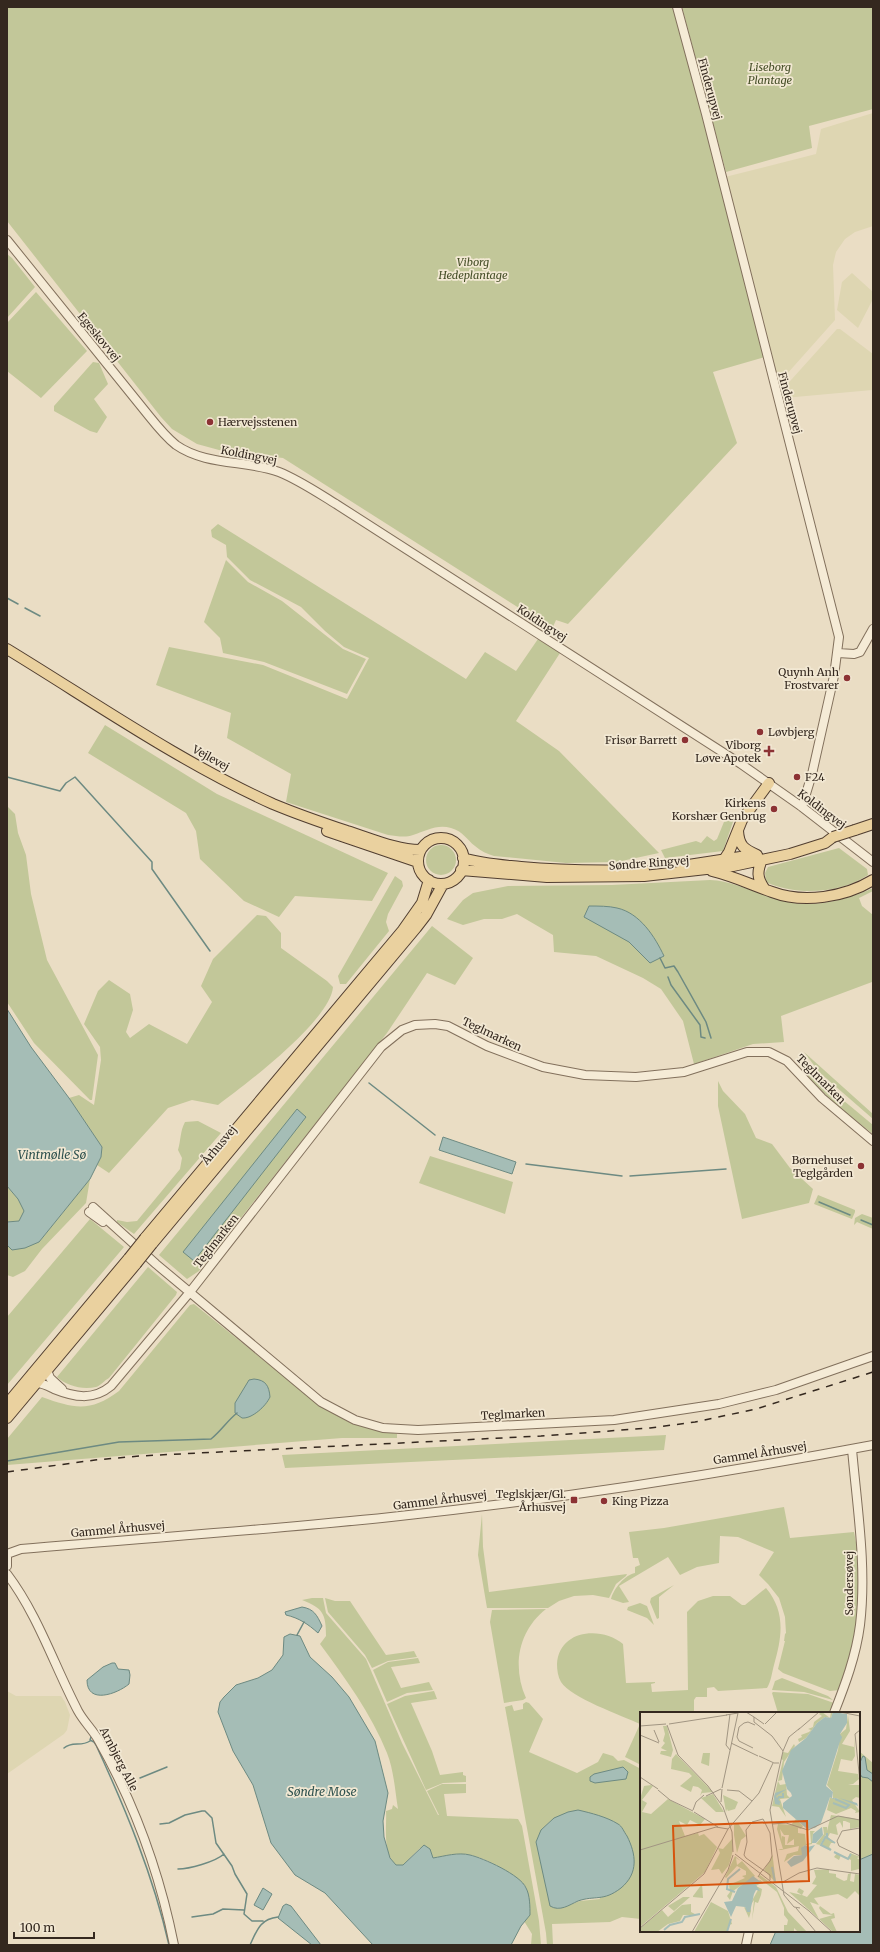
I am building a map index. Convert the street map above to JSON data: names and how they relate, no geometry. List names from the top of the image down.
{
  "streets": {
    "main road": ["Vejlevej", "Søndre Ringvej", "Århusvej"],
    "street": [
      "Finderupvej",
      "Egeskovvej",
      "Koldingvej",
      "Teglmarken",
      "Gammel Århusvej",
      "Søndersøvej",
      "Arnbjerg Alle"
    ]
  },
  "crossings": [
    ["Finderupvej", "Koldingvej"],
    ["Egeskovvej", "Koldingvej"],
    ["Vejlevej", "Søndre Ringvej"],
    ["Vejlevej", "Århusvej"],
    ["Søndre Ringvej", "Århusvej"],
    ["Teglmarken", "Århusvej"],
    ["Gammel Århusvej", "Søndersøvej"]
  ],
  "water": ["Vintmølle Sø", "Søndre Mose"],
  "parks": ["Liseborg Plantage", "Viborg Hedeplantage"],
  "places": {
    "other": [
      "Hærvejsstenen",
      "Quynh Anh Frostvarer",
      "Løvbjerg",
      "Frisør Barrett",
      "F24",
      "Kirkens Korshær Genbrug",
      "Børnehuset Teglgården",
      "King Pizza"
    ],
    "health": ["Viborg Løve Apotek"],
    "transit": ["Teglskjær/Gl. Århusvej"]
  },
  "scale_bar": "100 m"
}
